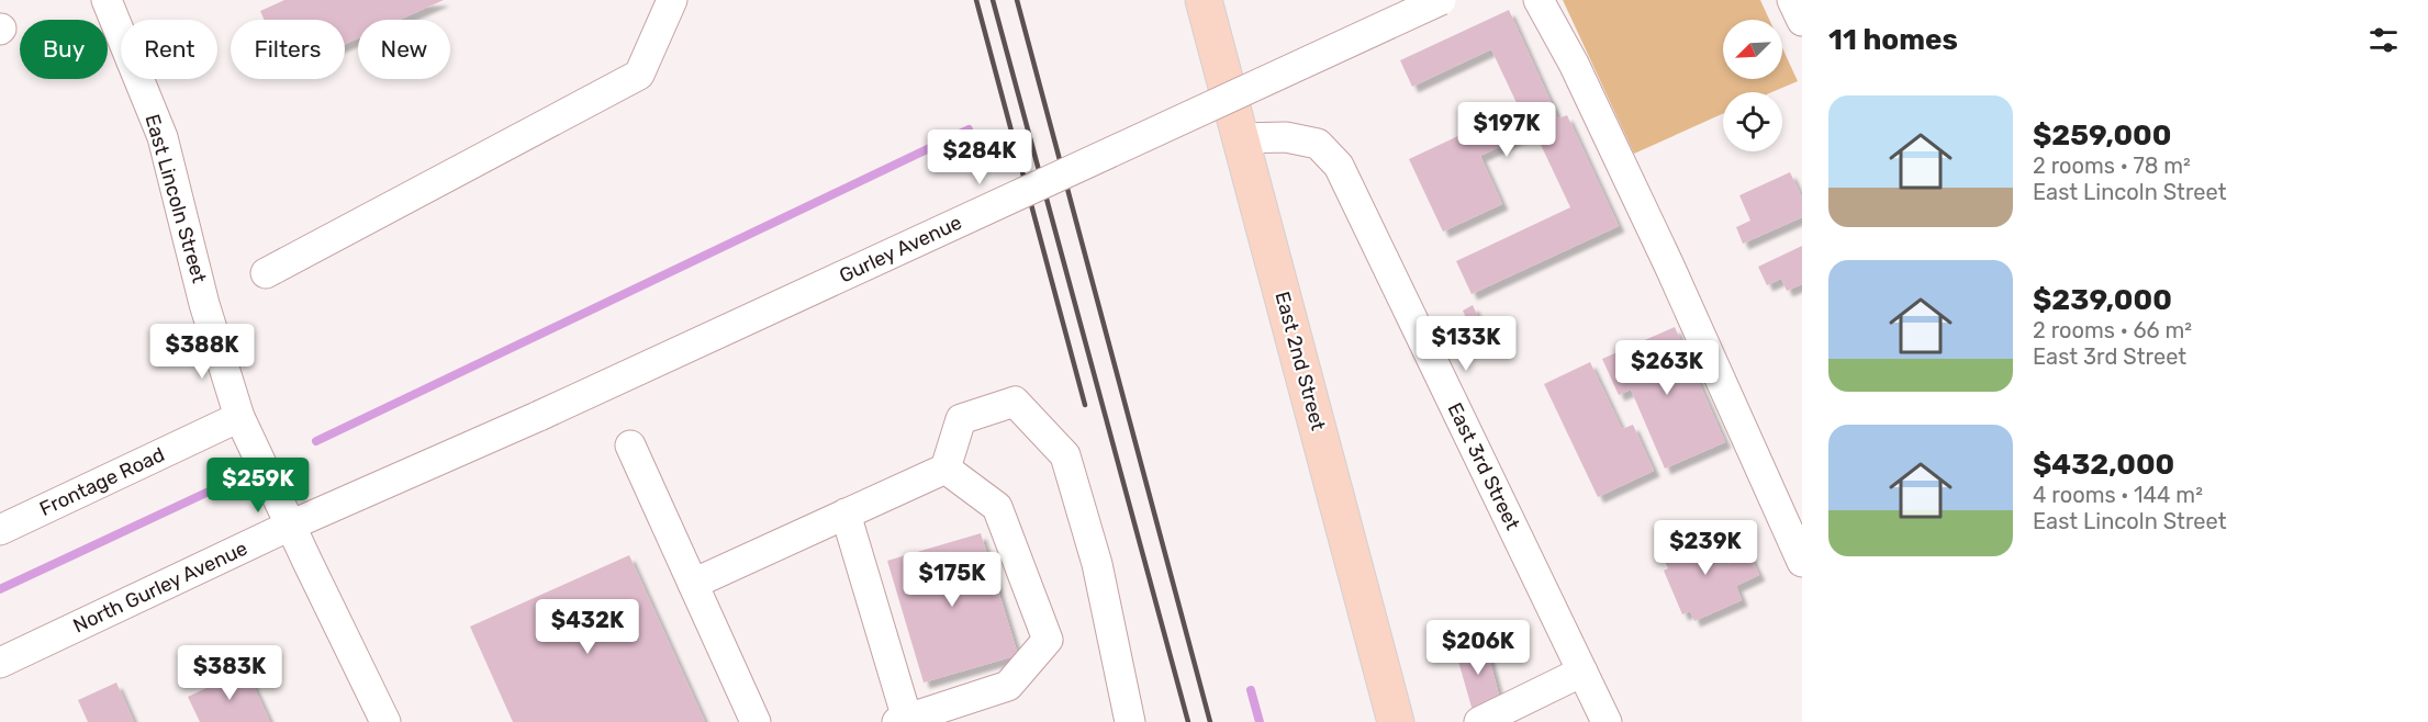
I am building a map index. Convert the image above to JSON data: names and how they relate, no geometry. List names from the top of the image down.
{
  "streets": {
    "main road": ["East 2nd Street"],
    "street": [
      "East Lincoln Street",
      "Gurley Avenue",
      "East 3rd Street",
      "Frontage Road",
      "North Gurley Avenue"
    ]
  },
  "crossings": [
    ["East Lincoln Street", "Frontage Road"],
    ["East Lincoln Street", "North Gurley Avenue"],
    ["Gurley Avenue", "North Gurley Avenue"],
    ["East 2nd Street", "East 3rd Street"]
  ],
  "north": "bottom left",
  "page": {
    "heading": "11 homes",
    "chip": [
      "Buy",
      "Rent",
      "Filters",
      "New"
    ],
    "list": [
      {
        "name": "$259,000",
        "note": "2 rooms · 78 m² · East Lincoln Street"
      },
      {
        "name": "$239,000",
        "note": "2 rooms · 66 m² · East 3rd Street"
      },
      {
        "name": "$432,000",
        "note": "4 rooms · 144 m² · East Lincoln Street"
      }
    ],
    "price": [
      "$197K",
      "$284K",
      "$133K",
      "$388K",
      "$263K",
      "$259K",
      "$239K",
      "$175K",
      "$432K",
      "$206K",
      "$383K"
    ]
  }
}
